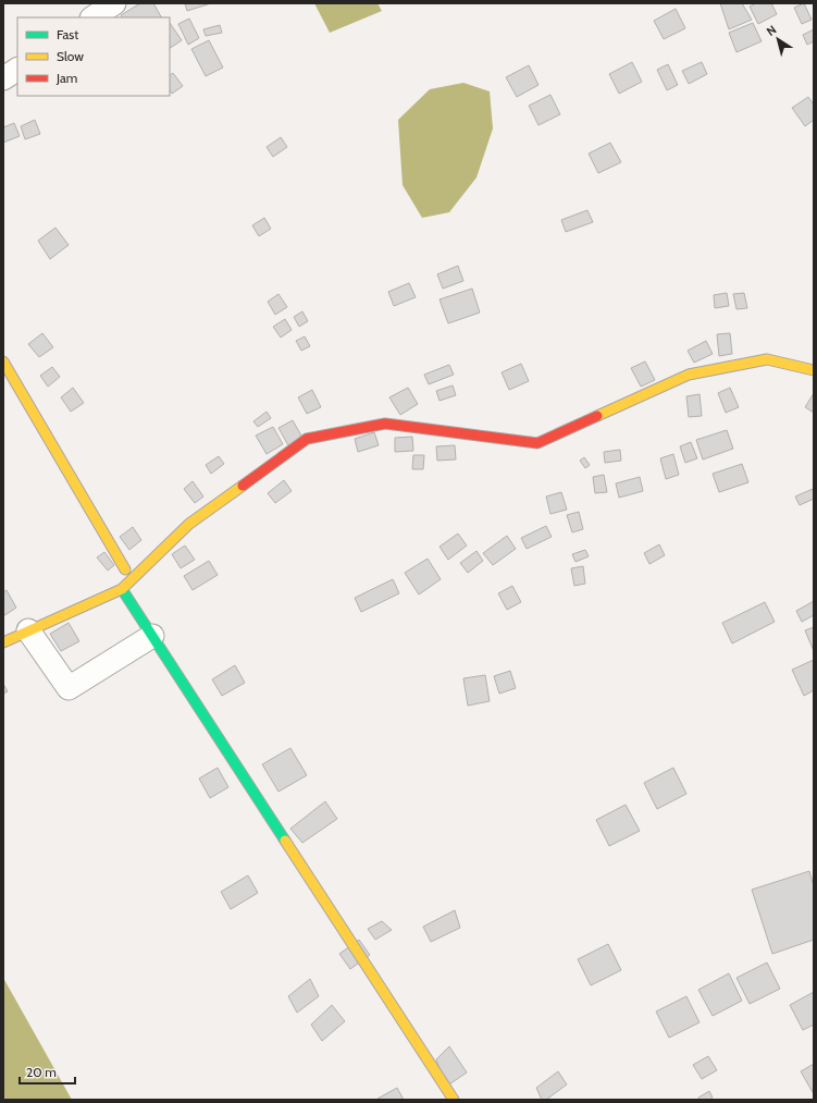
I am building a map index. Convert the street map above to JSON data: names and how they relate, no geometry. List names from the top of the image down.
{
  "legend": ["Fast", "Slow", "Jam"],
  "scale_bar": "20 m",
  "north": "top left"
}
